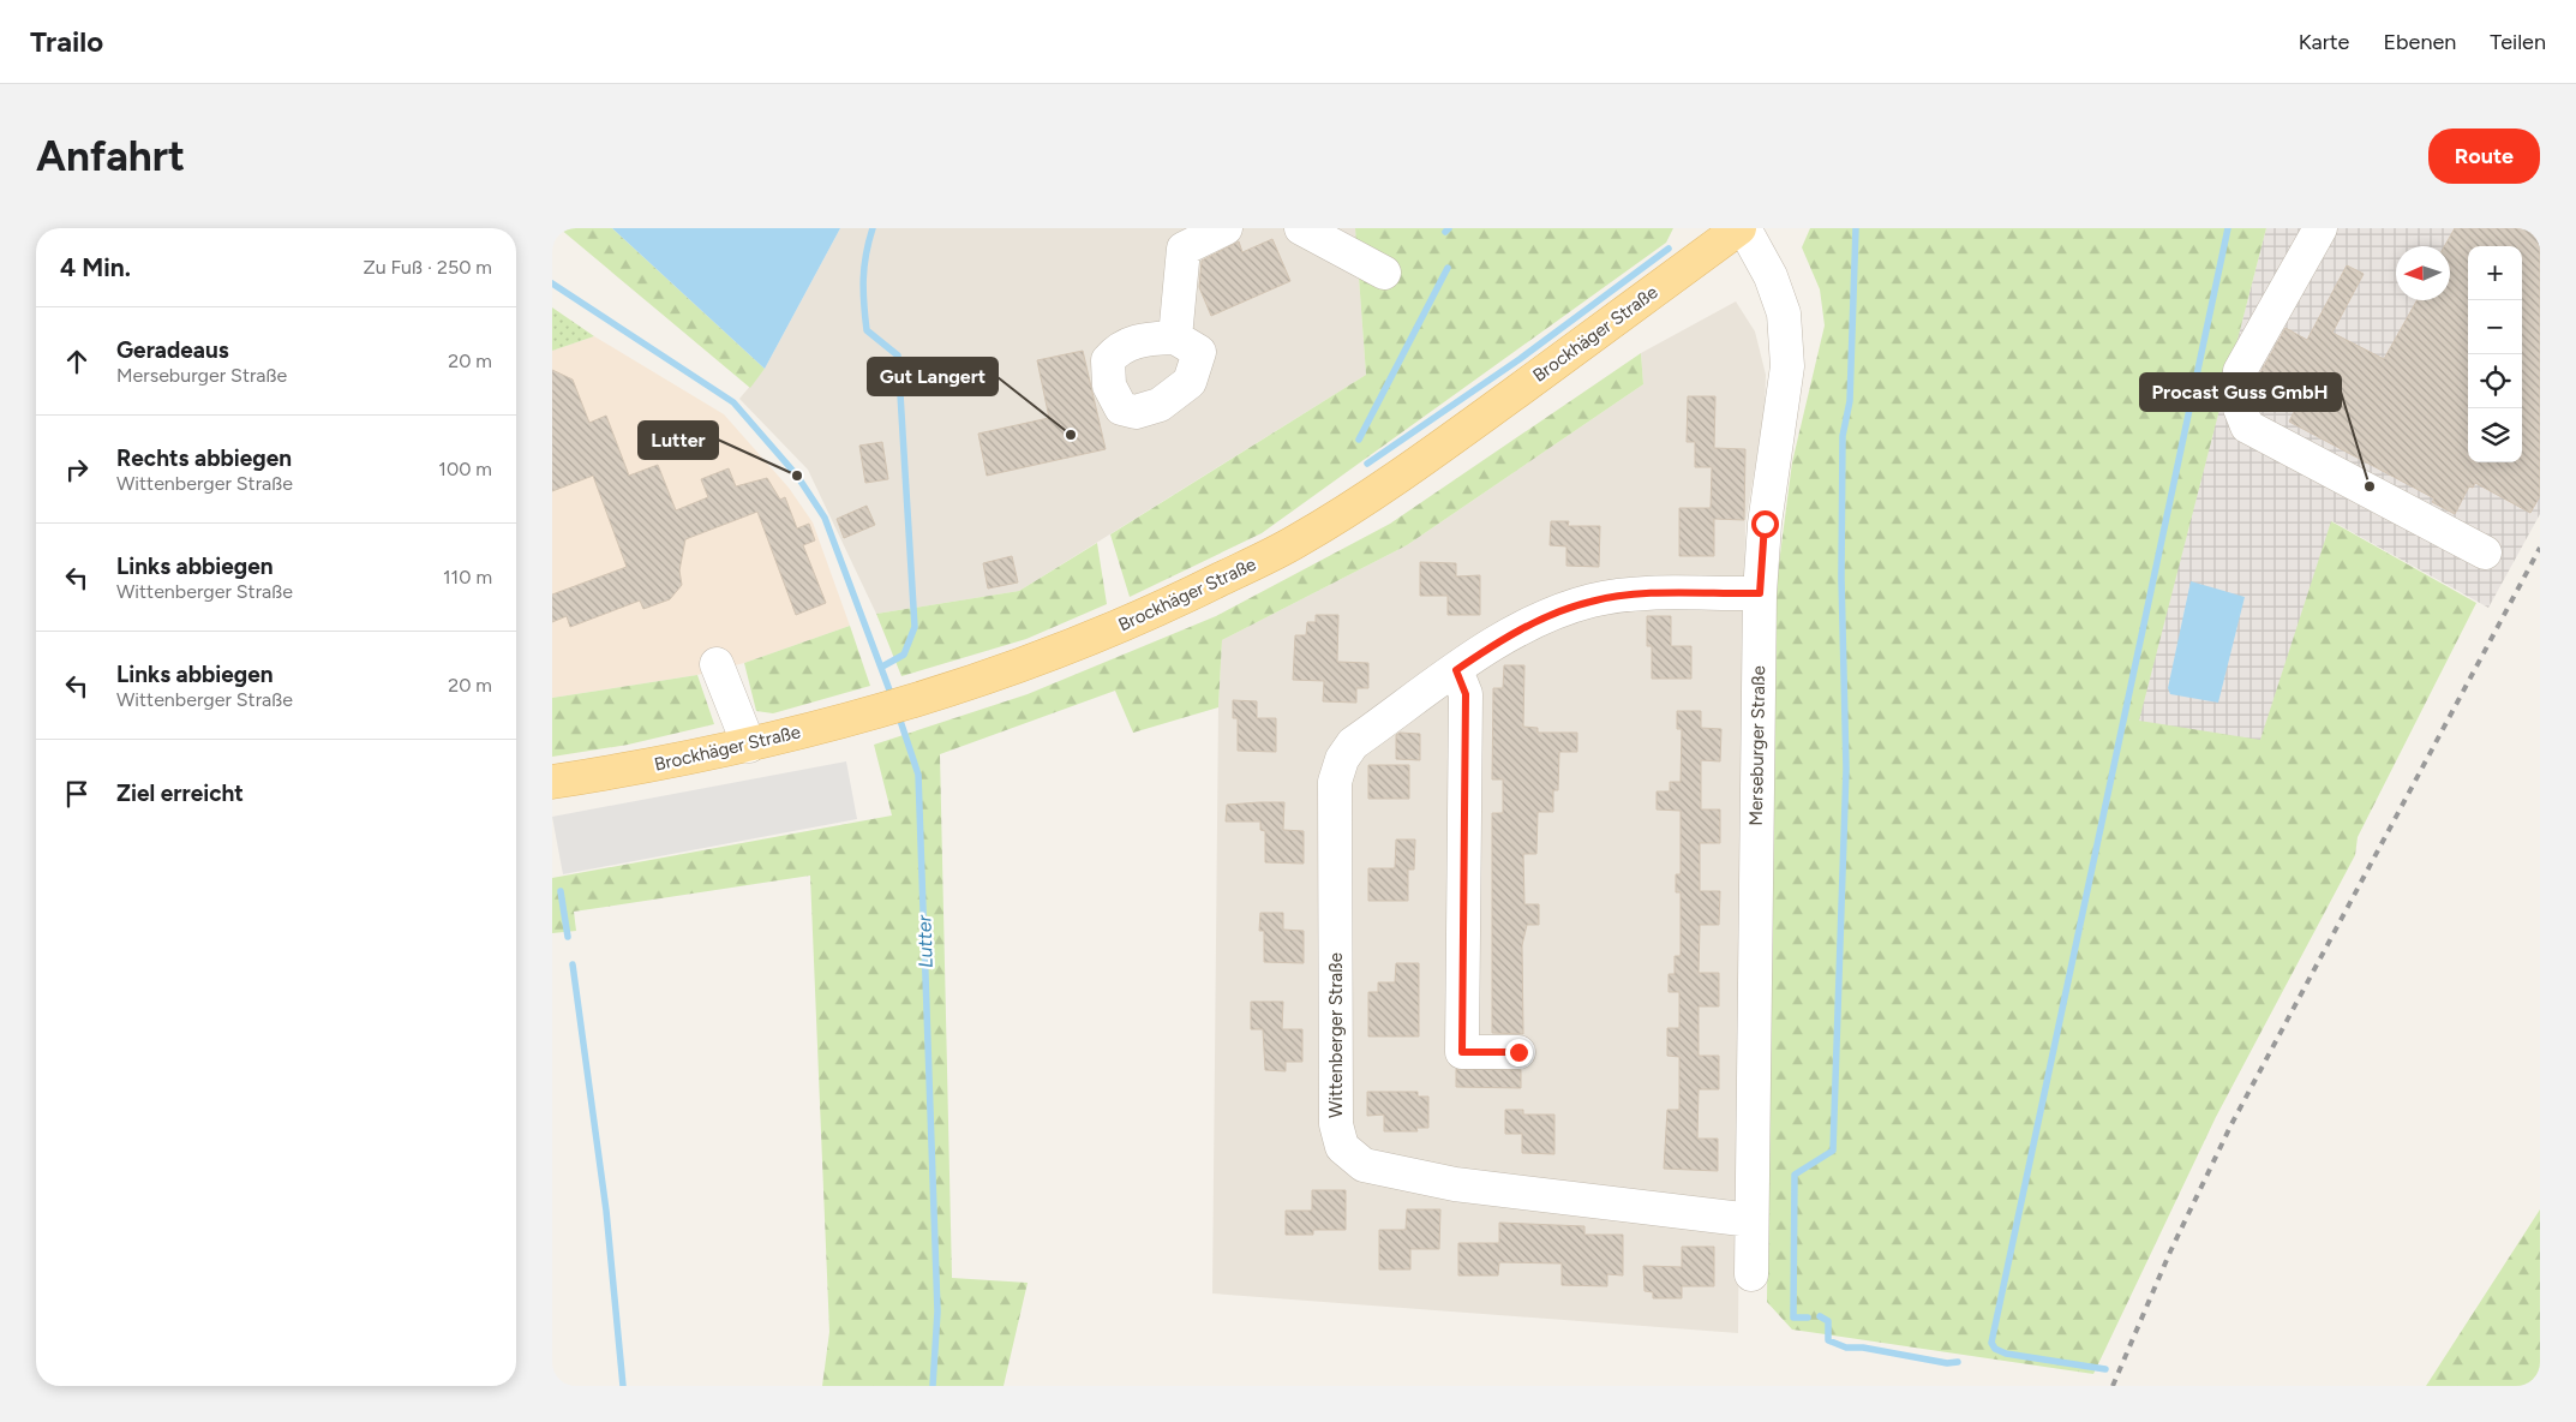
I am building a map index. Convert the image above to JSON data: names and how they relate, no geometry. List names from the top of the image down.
{
  "streets": {
    "main road": ["Brockhäger Straße"],
    "street": ["Merseburger Straße", "Wittenberger Straße"]
  },
  "crossings": [
    ["Brockhäger Straße", "Merseburger Straße"],
    ["Merseburger Straße", "Wittenberger Straße"]
  ],
  "water": ["Lutter"],
  "places": ["Gut Langert", "Lutter", "Procast Guss GmbH"],
  "north": "left",
  "page": {
    "header": "Trailo",
    "nav": ["Karte", "Ebenen", "Teilen"],
    "buttons": "Route",
    "title": "Anfahrt",
    "heading": ["4 Min.", "Zu Fuß · 250 m"],
    "map_buttons": ["+", "−"],
    "list": [
      ["Geradeaus", "Merseburger Straße", "20 m"],
      ["Rechts abbiegen", "Wittenberger Straße", "100 m"],
      ["Links abbiegen", "Wittenberger Straße", "110 m"],
      ["Links abbiegen", "Wittenberger Straße", "20 m"],
      "Ziel erreicht"
    ]
  }
}
